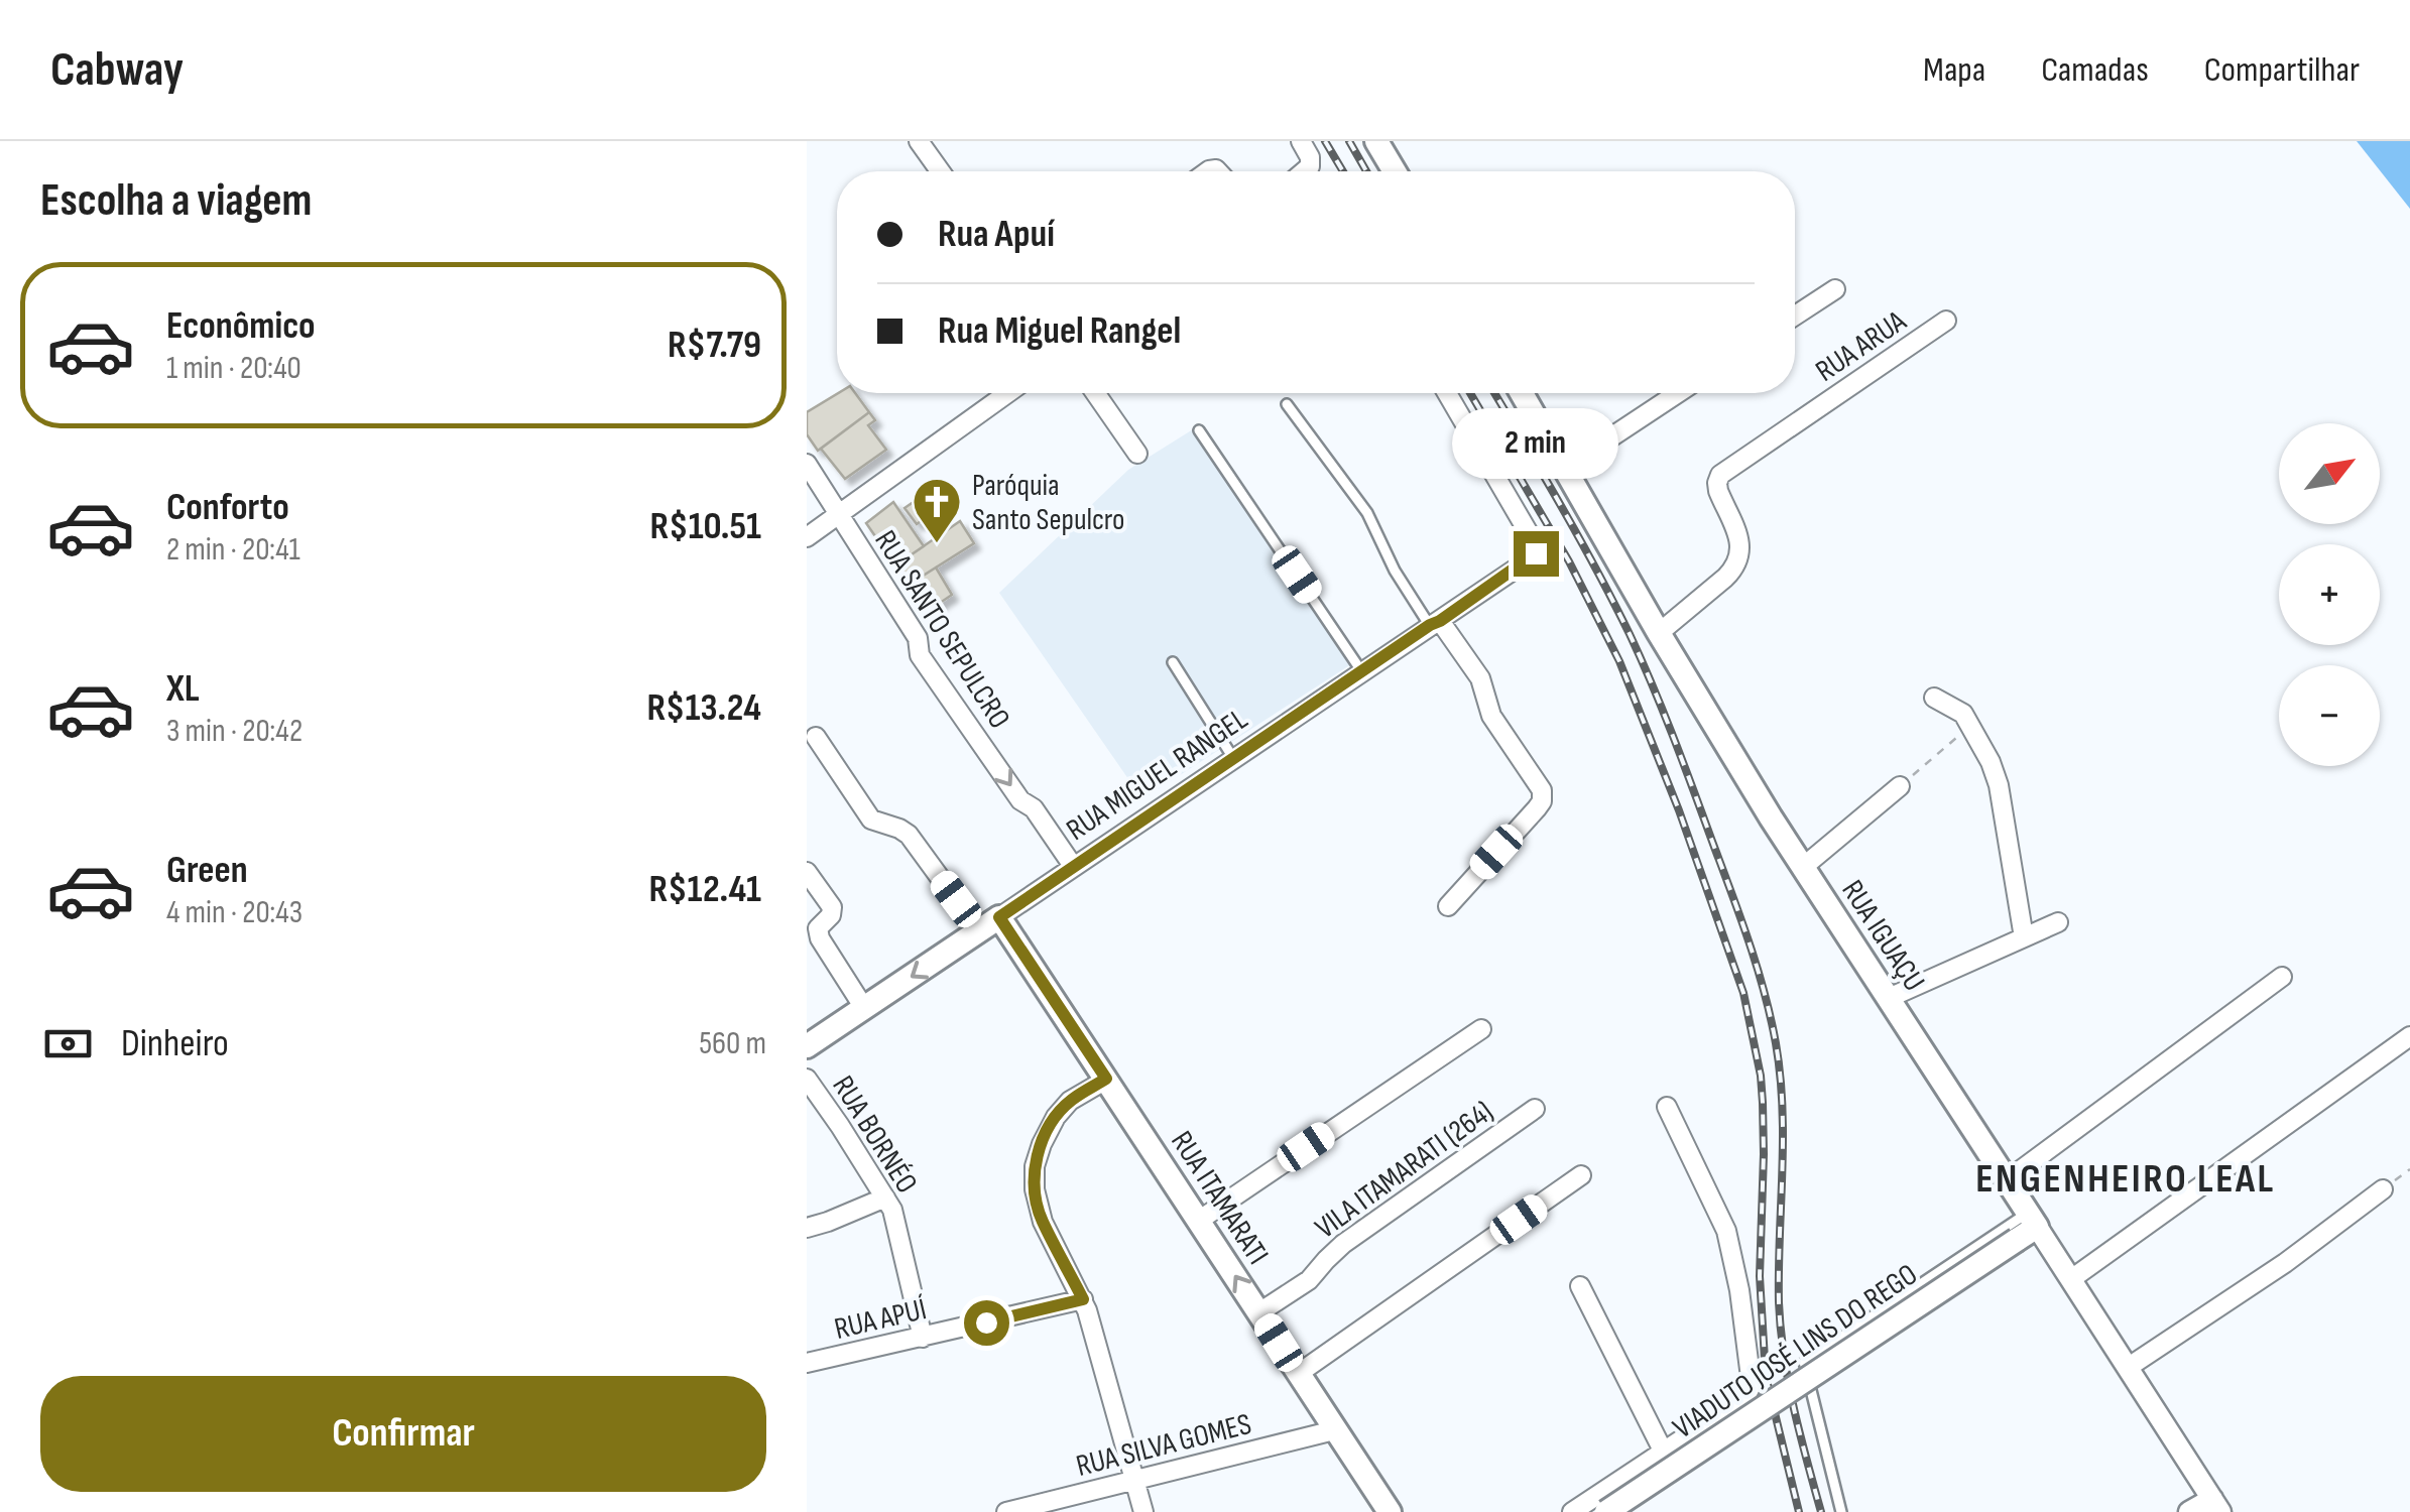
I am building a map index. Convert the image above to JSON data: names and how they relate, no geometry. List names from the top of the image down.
{
  "streets": {
    "main road": [
      "RUA MIGUEL RANGEL",
      "RUA IGUAÇU",
      "RUA ITAMARATI",
      "VIADUTO JOSÉ LINS DO REGO"
    ],
    "street": [
      "RUA ARUA",
      "RUA SANTO SEPULCRO",
      "RUA BORNÉO",
      "VILA ITAMARATI (264)",
      "RUA APUÍ",
      "RUA SILVA GOMES"
    ]
  },
  "crossings": [
    ["RUA ARUA", "RUA IGUAÇU"],
    ["RUA SANTO SEPULCRO", "RUA MIGUEL RANGEL"],
    ["RUA MIGUEL RANGEL", "RUA ITAMARATI"],
    ["RUA IGUAÇU", "VIADUTO JOSÉ LINS DO REGO"],
    ["RUA BORNÉO", "RUA APUÍ"],
    ["VILA ITAMARATI (264)", "RUA ITAMARATI"],
    ["RUA ITAMARATI", "RUA SILVA GOMES"]
  ],
  "districts": ["ENGENHEIRO LEAL"],
  "places": {
    "church": ["Paróquia Santo Sepulcro"]
  },
  "north": "top right",
  "page": {
    "header": "Cabway",
    "nav": ["Mapa", "Camadas", "Compartilhar"],
    "heading": "Escolha a viagem",
    "banner": ["Rua Apuí", "Rua Miguel Rangel"],
    "list": [
      {
        "name": "Econômico",
        "note": "1 min · 20:40",
        "value": "R$7.79"
      },
      {
        "name": "Conforto",
        "note": "2 min · 20:41",
        "value": "R$10.51"
      },
      {
        "name": "XL",
        "note": "3 min · 20:42",
        "value": "R$13.24"
      },
      {
        "name": "Green",
        "note": "4 min · 20:43",
        "value": "R$12.41"
      }
    ],
    "bubble": "2 min",
    "map_buttons": ["+", "−"],
    "pay": ["Dinheiro", "560 m"],
    "buttons": "Confirmar"
  }
}
